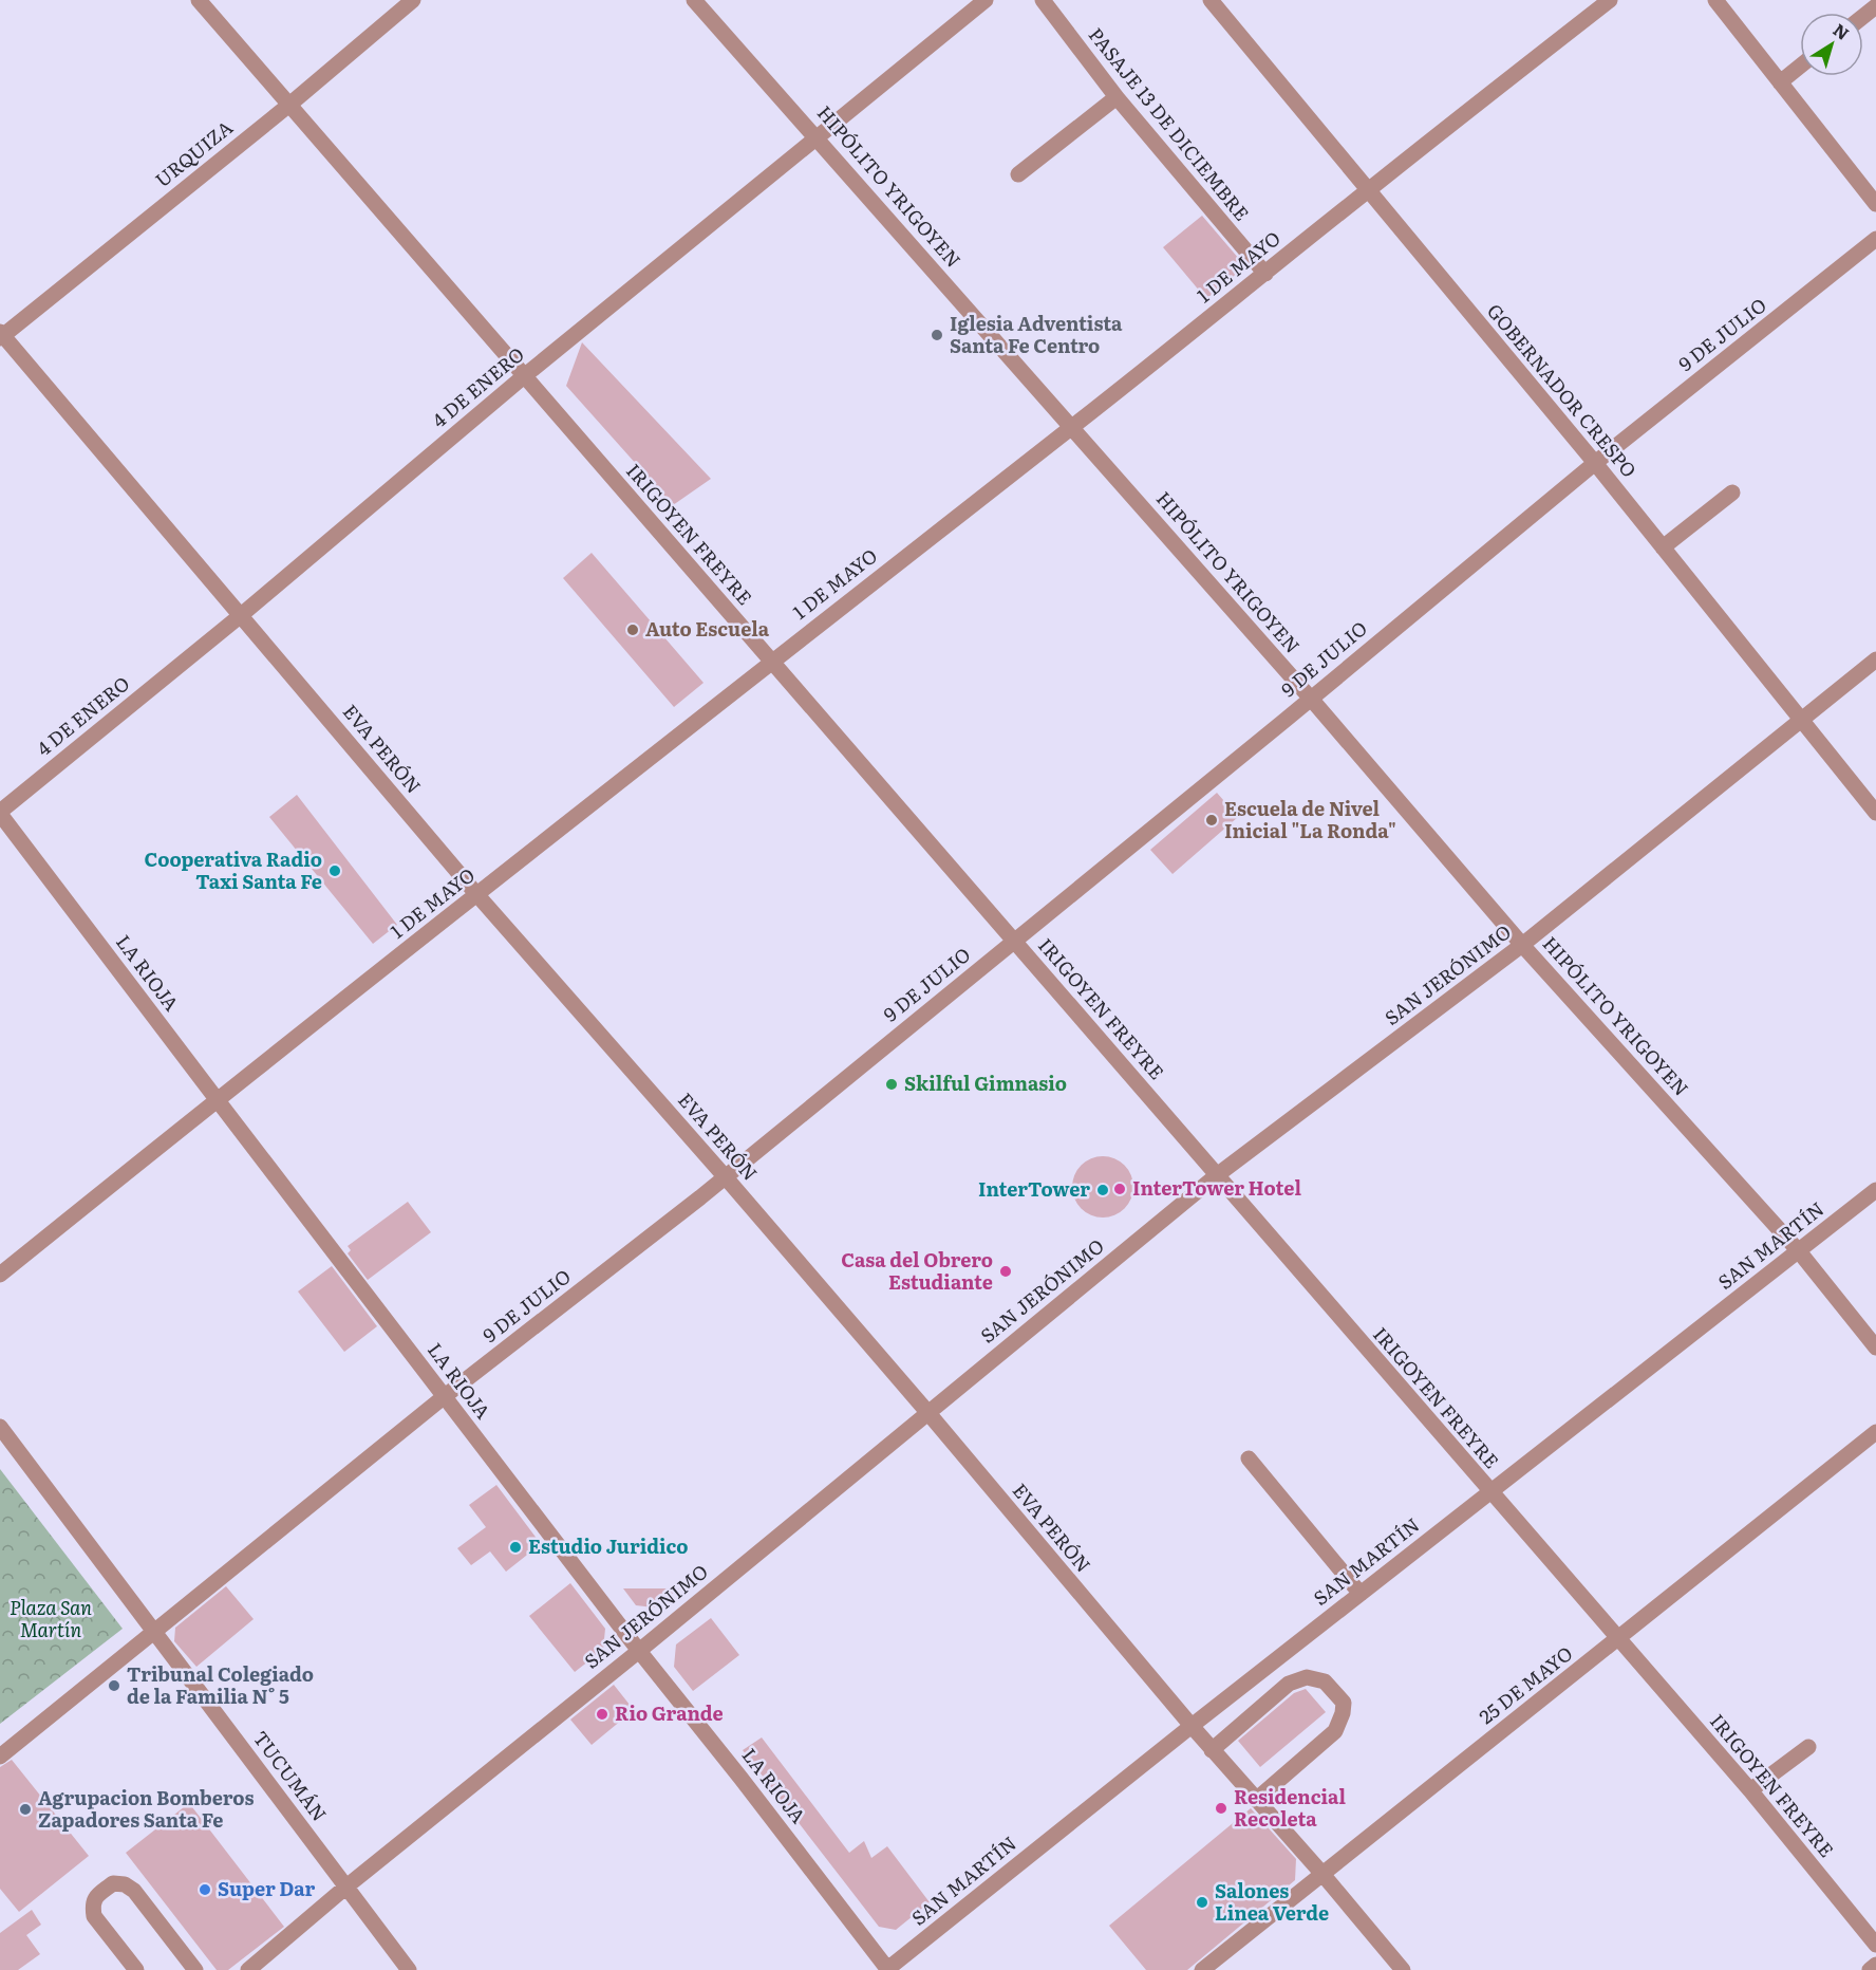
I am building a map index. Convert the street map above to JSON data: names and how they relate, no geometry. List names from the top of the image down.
{
  "streets": {
    "street": [
      "PASAJE 13 DE DICIEMBRE",
      "URQUIZA",
      "HIPÓLITO YRIGOYEN",
      "1 DE MAYO",
      "9 DE JULIO",
      "4 DE ENERO",
      "GOBERNADOR CRESPO",
      "IRIGOYEN FREYRE",
      "EVA PERÓN",
      "LA RIOJA",
      "SAN JERÓNIMO",
      "SAN MARTÍN",
      "25 DE MAYO",
      "TUCUMÁN"
    ]
  },
  "crossings": [
    ["PASAJE 13 DE DICIEMBRE", "1 DE MAYO"],
    ["URQUIZA", "IRIGOYEN FREYRE"],
    ["URQUIZA", "EVA PERÓN"],
    ["HIPÓLITO YRIGOYEN", "1 DE MAYO"],
    ["HIPÓLITO YRIGOYEN", "9 DE JULIO"],
    ["HIPÓLITO YRIGOYEN", "4 DE ENERO"],
    ["HIPÓLITO YRIGOYEN", "SAN JERÓNIMO"],
    ["HIPÓLITO YRIGOYEN", "SAN MARTÍN"],
    ["1 DE MAYO", "GOBERNADOR CRESPO"],
    ["1 DE MAYO", "IRIGOYEN FREYRE"],
    ["1 DE MAYO", "EVA PERÓN"],
    ["1 DE MAYO", "LA RIOJA"],
    ["9 DE JULIO", "GOBERNADOR CRESPO"],
    ["9 DE JULIO", "IRIGOYEN FREYRE"],
    ["9 DE JULIO", "EVA PERÓN"],
    ["9 DE JULIO", "LA RIOJA"],
    ["9 DE JULIO", "TUCUMÁN"],
    ["4 DE ENERO", "IRIGOYEN FREYRE"],
    ["4 DE ENERO", "EVA PERÓN"],
    ["4 DE ENERO", "LA RIOJA"],
    ["GOBERNADOR CRESPO", "SAN JERÓNIMO"],
    ["IRIGOYEN FREYRE", "SAN JERÓNIMO"],
    ["IRIGOYEN FREYRE", "SAN MARTÍN"],
    ["IRIGOYEN FREYRE", "25 DE MAYO"],
    ["EVA PERÓN", "SAN JERÓNIMO"],
    ["EVA PERÓN", "SAN MARTÍN"],
    ["EVA PERÓN", "25 DE MAYO"],
    ["LA RIOJA", "SAN JERÓNIMO"],
    ["LA RIOJA", "SAN MARTÍN"],
    ["SAN JERÓNIMO", "TUCUMÁN"]
  ],
  "parks": ["Plaza San Martín"],
  "places": [
    "Iglesia Adventista Santa Fe Centro",
    "Auto Escuela",
    "Escuela de Nivel Inicial \"La Ronda\"",
    "Cooperativa Radio Taxi Santa Fe",
    "Skilful Gimnasio",
    "InterTower Hotel",
    "InterTower",
    "Casa del Obrero Estudiante",
    "Estudio Juridico",
    "Tribunal Colegiado de la Familia N° 5",
    "Rio Grande",
    "Residencial Recoleta",
    "Agrupacion Bomberos Zapadores Santa Fe",
    "Super Dar",
    "Salones Linea Verde"
  ],
  "north": "top right"
}
